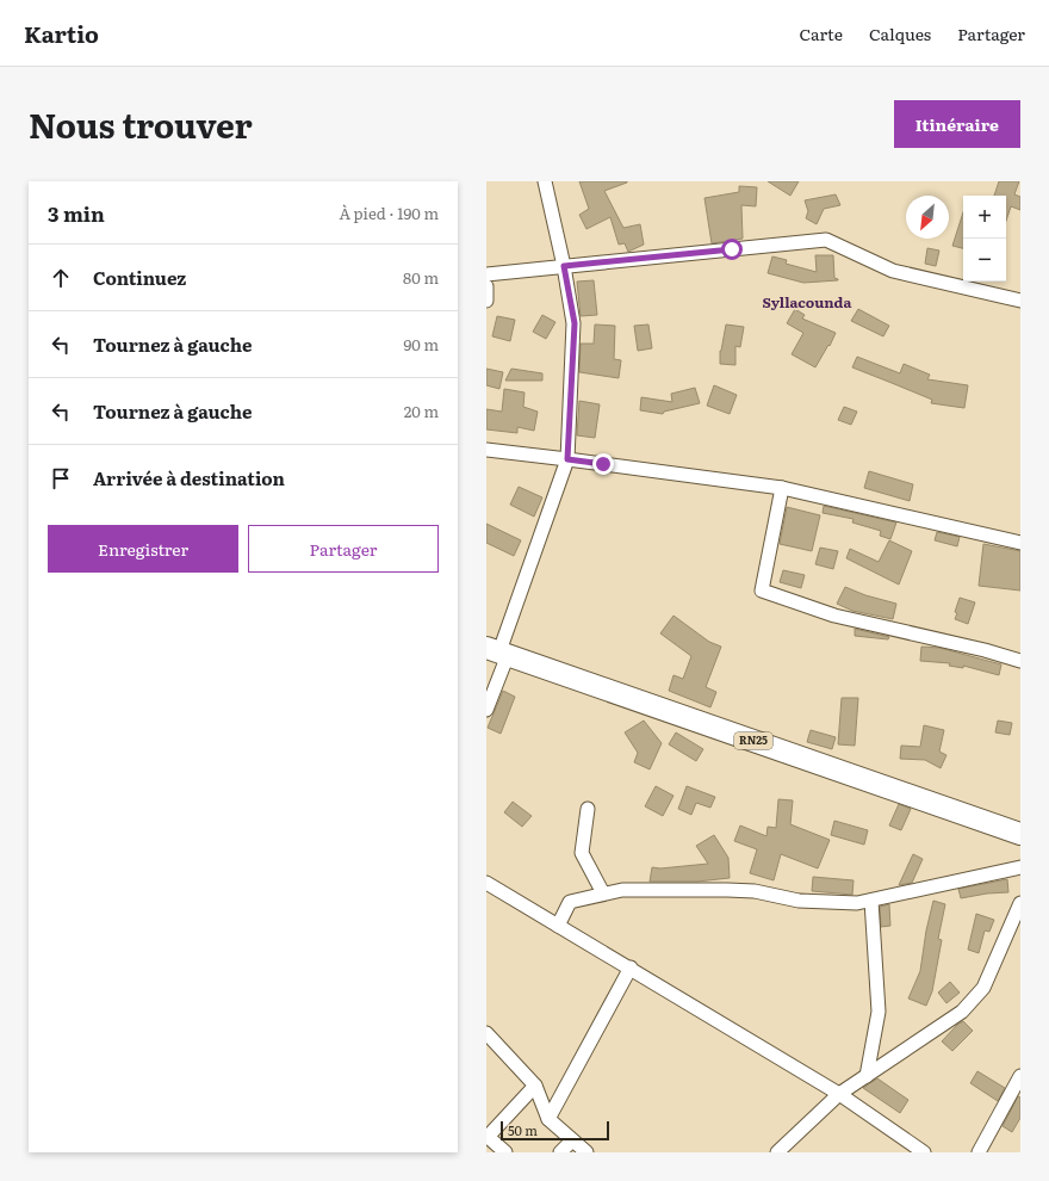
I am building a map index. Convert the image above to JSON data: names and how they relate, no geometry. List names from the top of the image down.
{
  "streets": {
    "main road": ["RN25"]
  },
  "districts": ["Syllacounda"],
  "scale_bar": "50 m",
  "north": "bottom left",
  "page": {
    "header": "Kartio",
    "nav": ["Carte", "Calques", "Partager"],
    "title": "Nous trouver",
    "buttons": [
      "Itinéraire",
      ["Enregistrer", "Partager"]
    ],
    "heading": ["3 min", "À pied · 190 m"],
    "map_buttons": ["+", "−"],
    "list": [
      ["Continuez", "80 m"],
      ["Tournez à gauche", "90 m"],
      ["Tournez à gauche", "20 m"],
      "Arrivée à destination"
    ],
    "scale": "50 m"
  }
}
